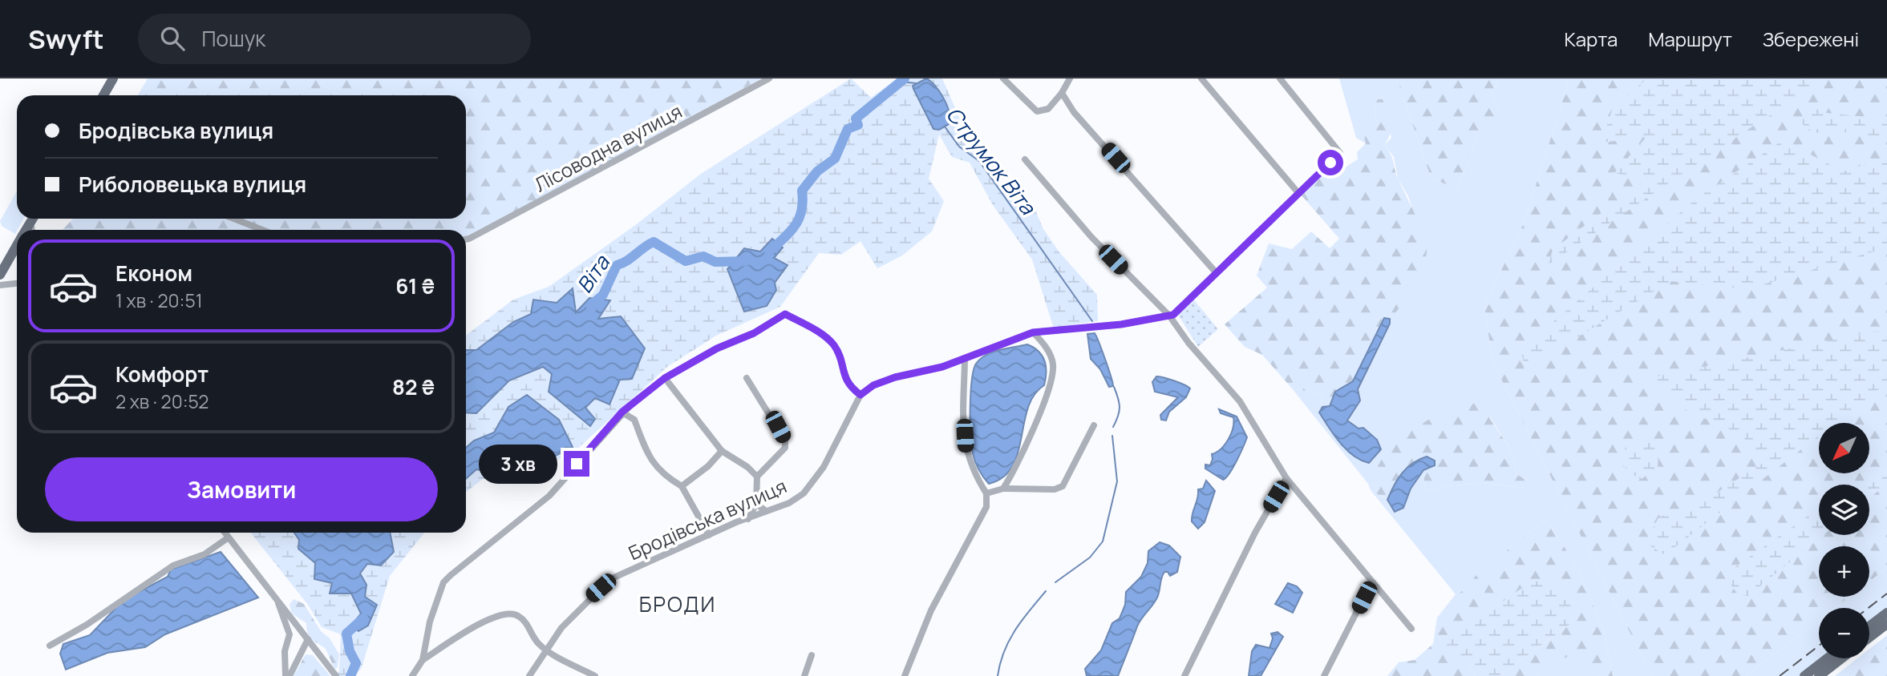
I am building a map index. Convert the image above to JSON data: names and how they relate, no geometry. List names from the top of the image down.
{
  "streets": {
    "street": ["Лісоводна вулиця", "Бродівська вулиця"]
  },
  "districts": ["БРОДИ"],
  "water": ["Струмок Віта", "Віта"],
  "north": "bottom left",
  "page": {
    "header": "Swyft",
    "search": "Пошук",
    "nav": ["Карта", "Маршрут", "Збережені"],
    "banner": ["Бродівська вулиця", "Риболовецька вулиця"],
    "list": [
      {
        "name": "Економ",
        "note": "1 хв · 20:51",
        "value": "61 ₴"
      },
      {
        "name": "Комфорт",
        "note": "2 хв · 20:52",
        "value": "82 ₴"
      }
    ],
    "map_buttons": ["+", "−"],
    "bubble": "3 хв",
    "buttons": "Замовити"
  }
}
